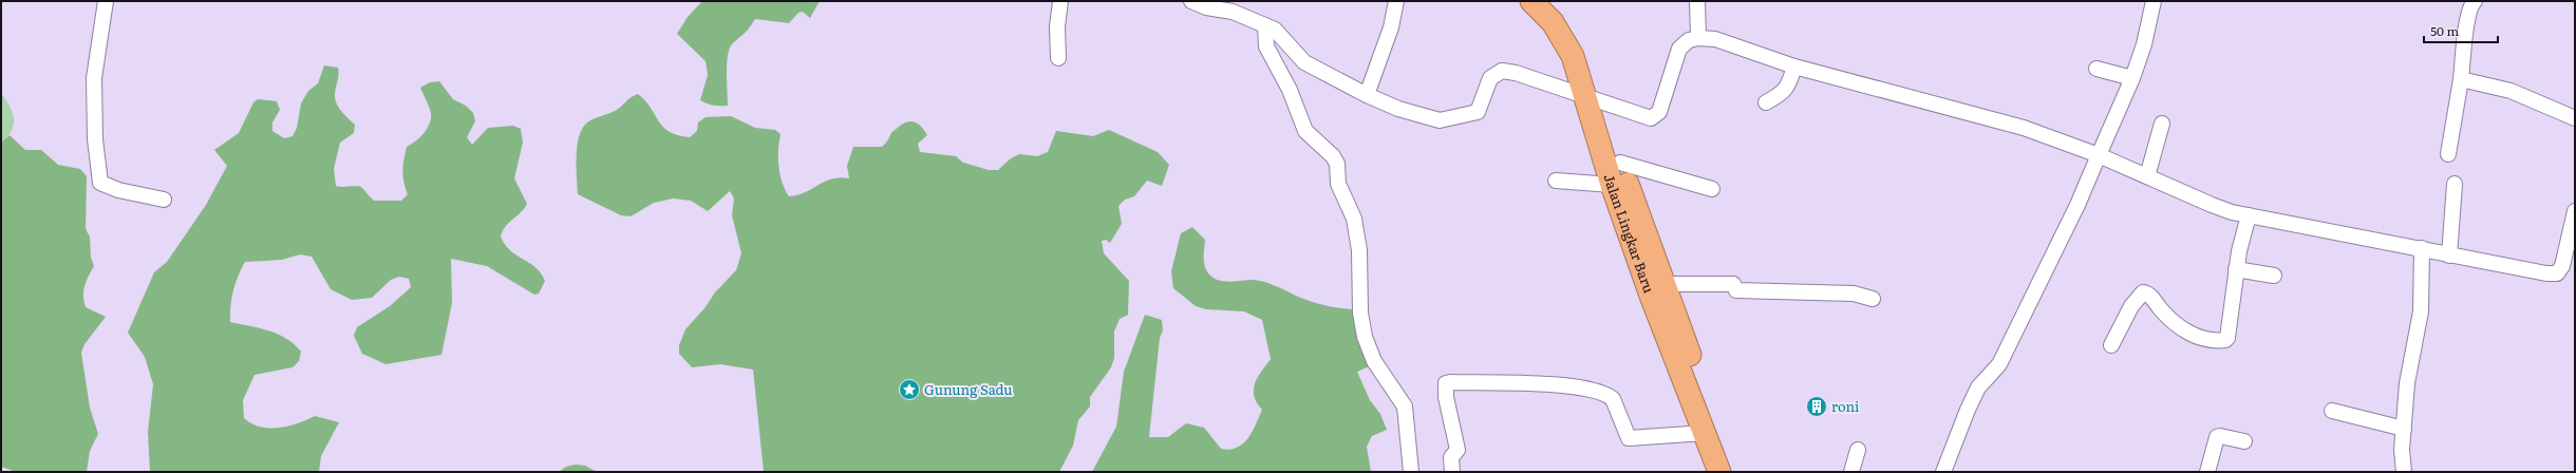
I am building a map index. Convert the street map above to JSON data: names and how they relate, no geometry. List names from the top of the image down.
{
  "streets": {
    "highway": ["Jalan Lingkar Baru"]
  },
  "places": {
    "place": ["Gunung Sadu"],
    "building": ["roni"]
  },
  "scale_bar": "50 m"
}
